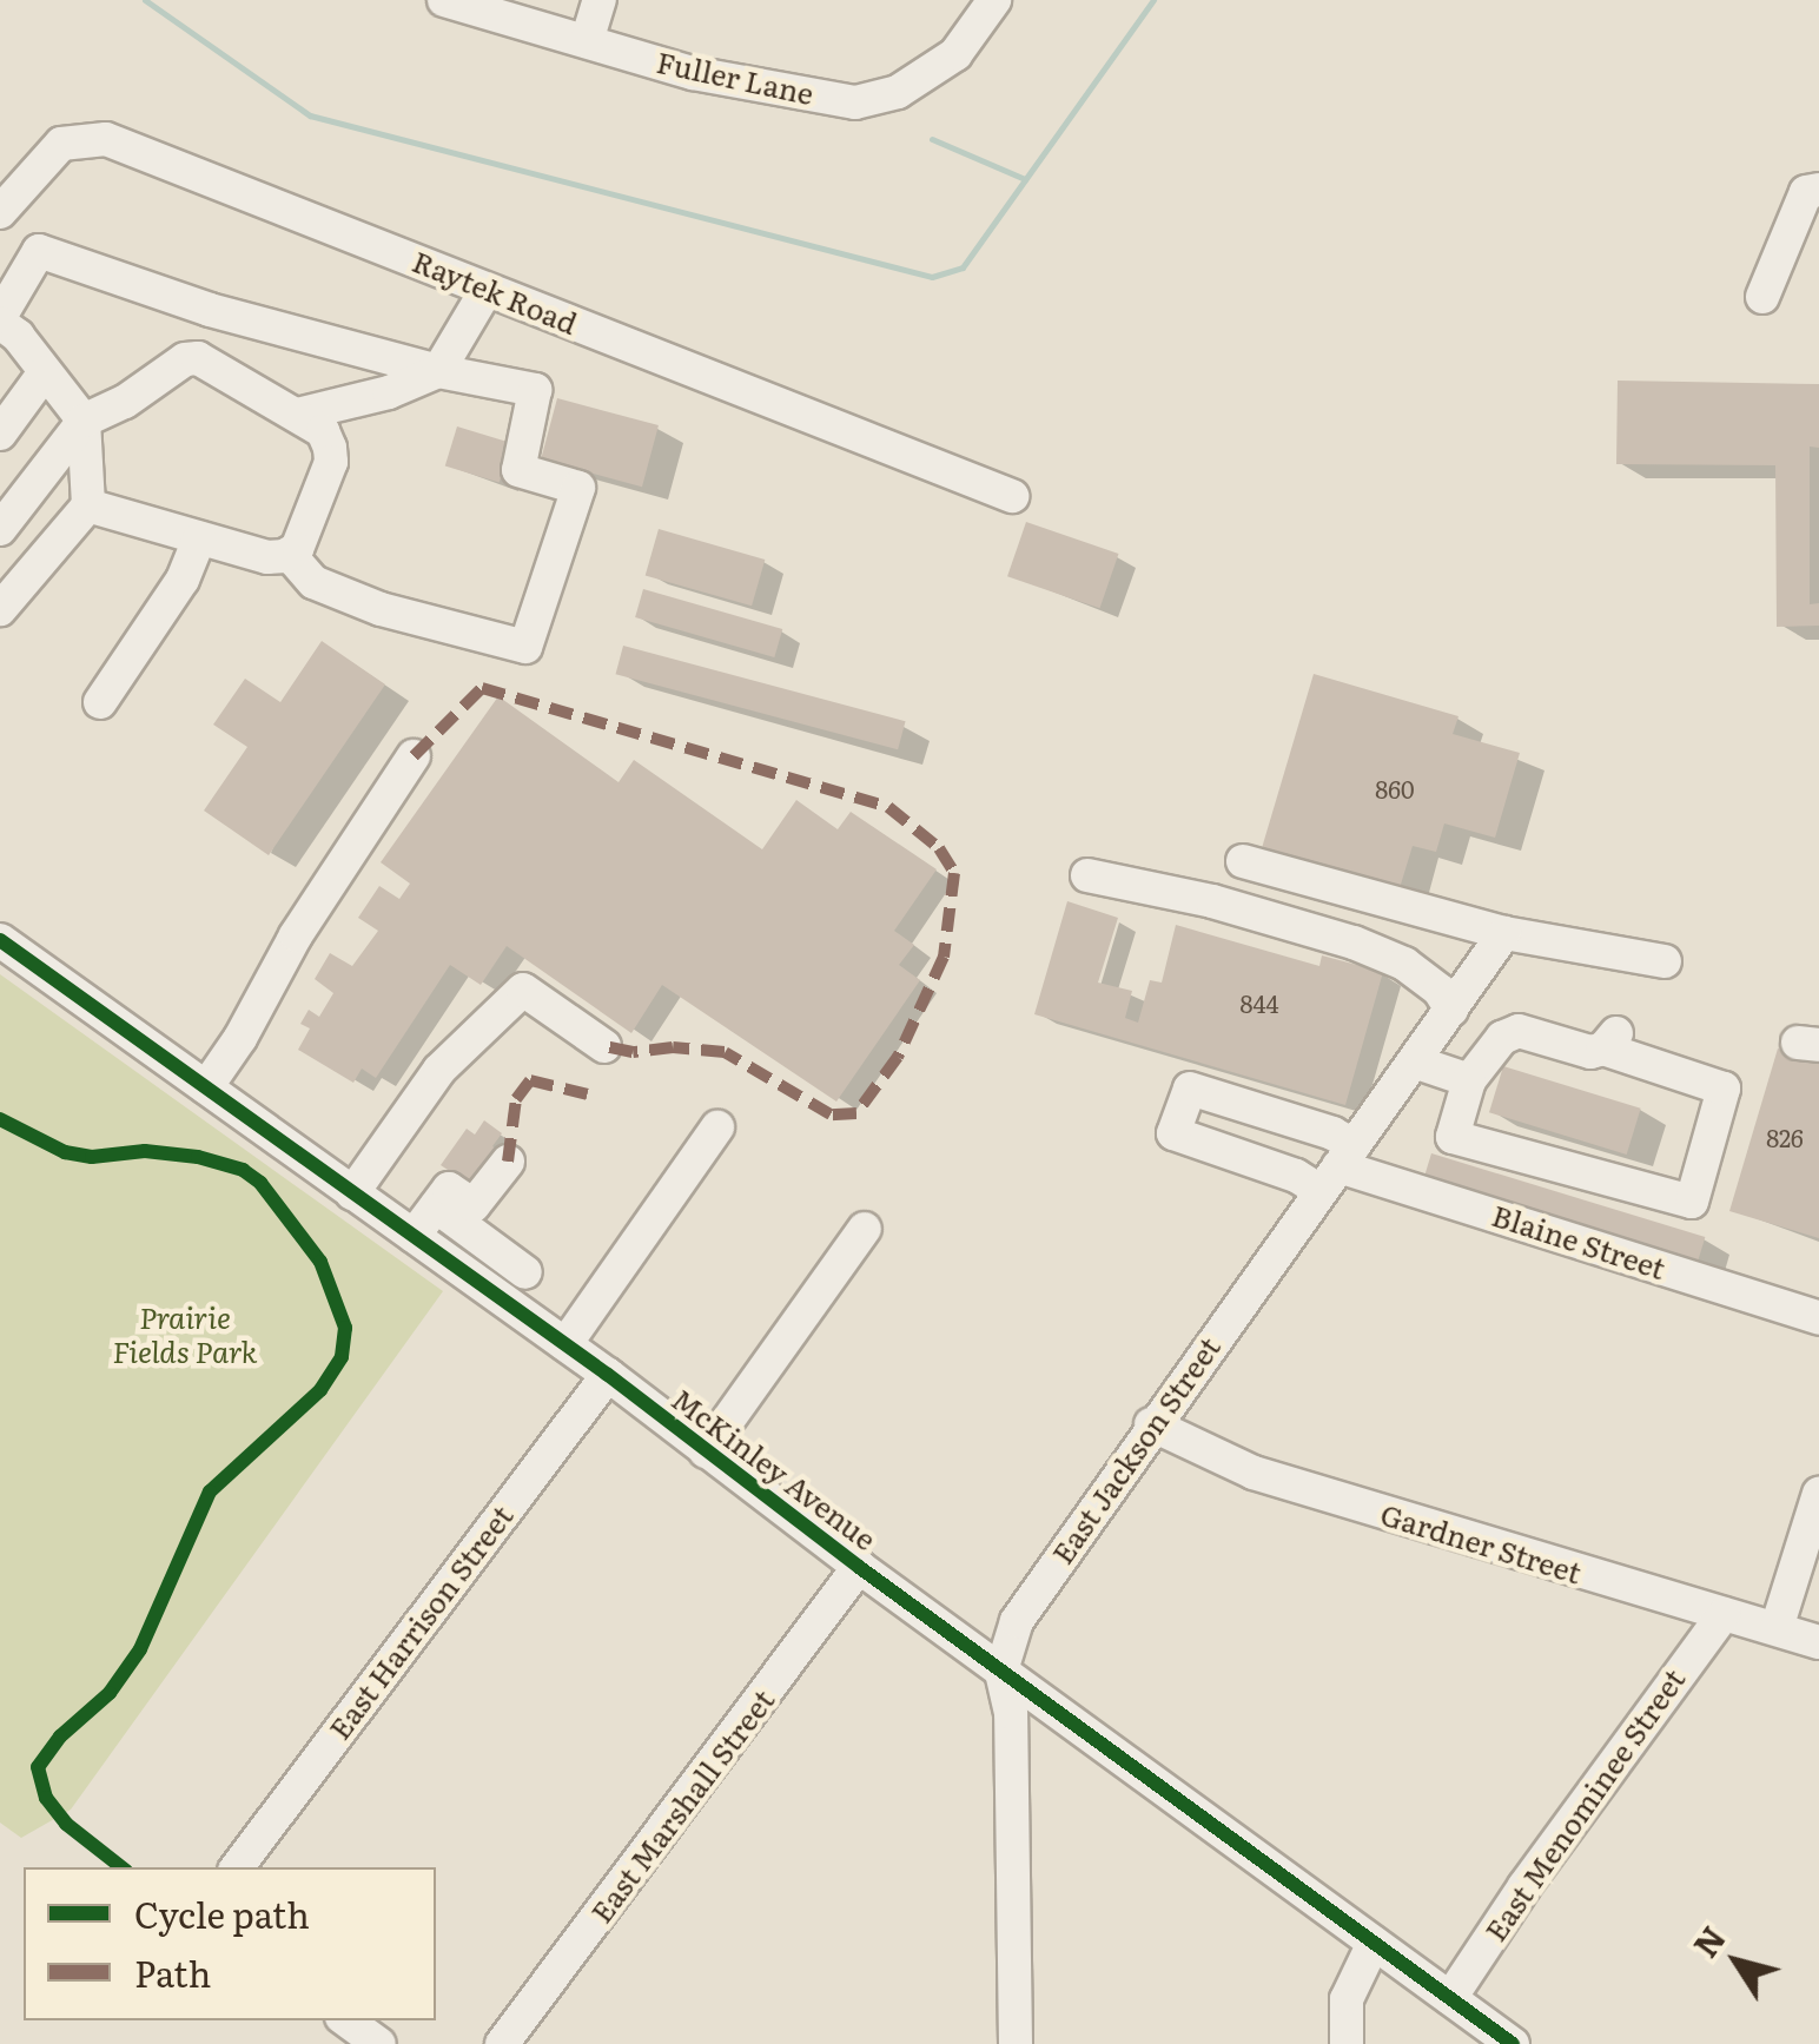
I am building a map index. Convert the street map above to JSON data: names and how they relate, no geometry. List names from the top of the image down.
{
  "streets": {
    "street": [
      "Fuller Lane",
      "Raytek Road",
      "Blaine Street",
      "East Jackson Street",
      "McKinley Avenue",
      "Gardner Street",
      "East Harrison Street",
      "East Menominee Street",
      "East Marshall Street"
    ]
  },
  "crossings": [
    ["Blaine Street", "East Jackson Street"],
    ["East Jackson Street", "McKinley Avenue"],
    ["East Jackson Street", "Gardner Street"],
    ["McKinley Avenue", "East Harrison Street"],
    ["McKinley Avenue", "East Menominee Street"],
    ["McKinley Avenue", "East Marshall Street"],
    ["Gardner Street", "East Menominee Street"]
  ],
  "parks": ["Prairie Fields Park"],
  "house_numbers": ["860", "844", "826"],
  "legend": ["Cycle path", "Path"],
  "north": "top left"
}
